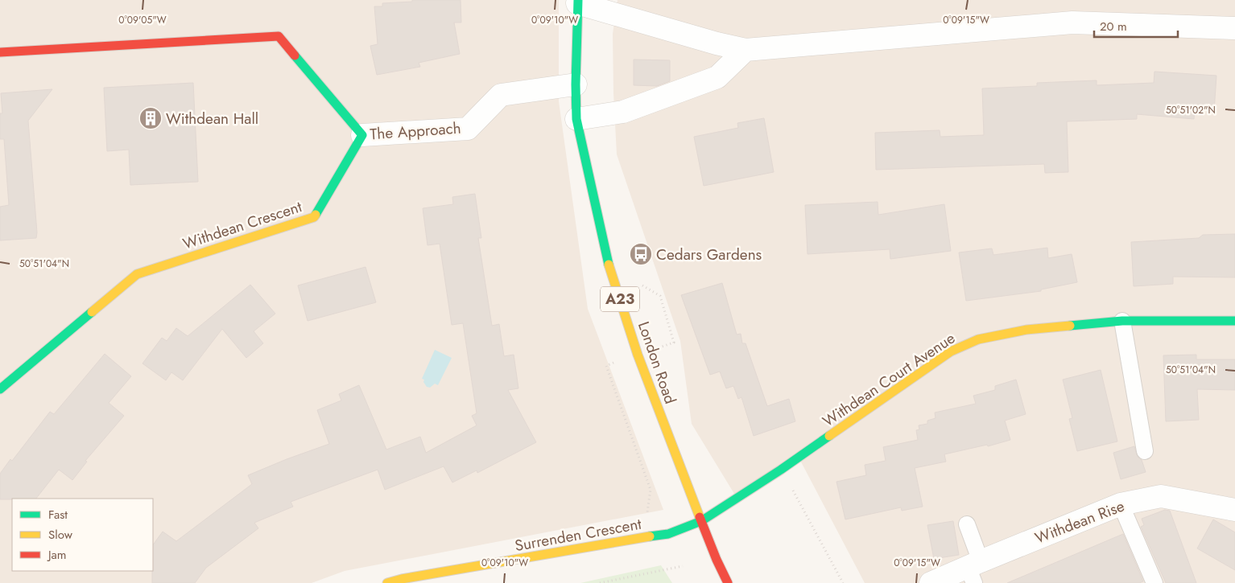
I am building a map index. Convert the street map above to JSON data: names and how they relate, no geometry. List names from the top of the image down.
{
  "streets": {
    "main road": [
      "Withdean Crescent",
      "A23",
      "London Road",
      "Withdean Court Avenue",
      "Surrenden Crescent"
    ],
    "street": ["The Approach", "Withdean Rise"]
  },
  "crossings": [
    ["The Approach", "Withdean Crescent"],
    ["The Approach", "London Road"],
    ["London Road", "Withdean Court Avenue"],
    ["London Road", "Surrenden Crescent"],
    ["Withdean Court Avenue", "Surrenden Crescent"]
  ],
  "places": {
    "building": ["Withdean Hall"],
    "bus stop": ["Cedars Gardens"]
  },
  "legend": ["Fast", "Slow", "Jam"],
  "scale_bar": "20 m",
  "coordinates": [
    "0°09'05\"W",
    "0°09'10\"W",
    "0°09'15\"W",
    "50°51'02\"N",
    "50°51'04\"N"
  ]
}
